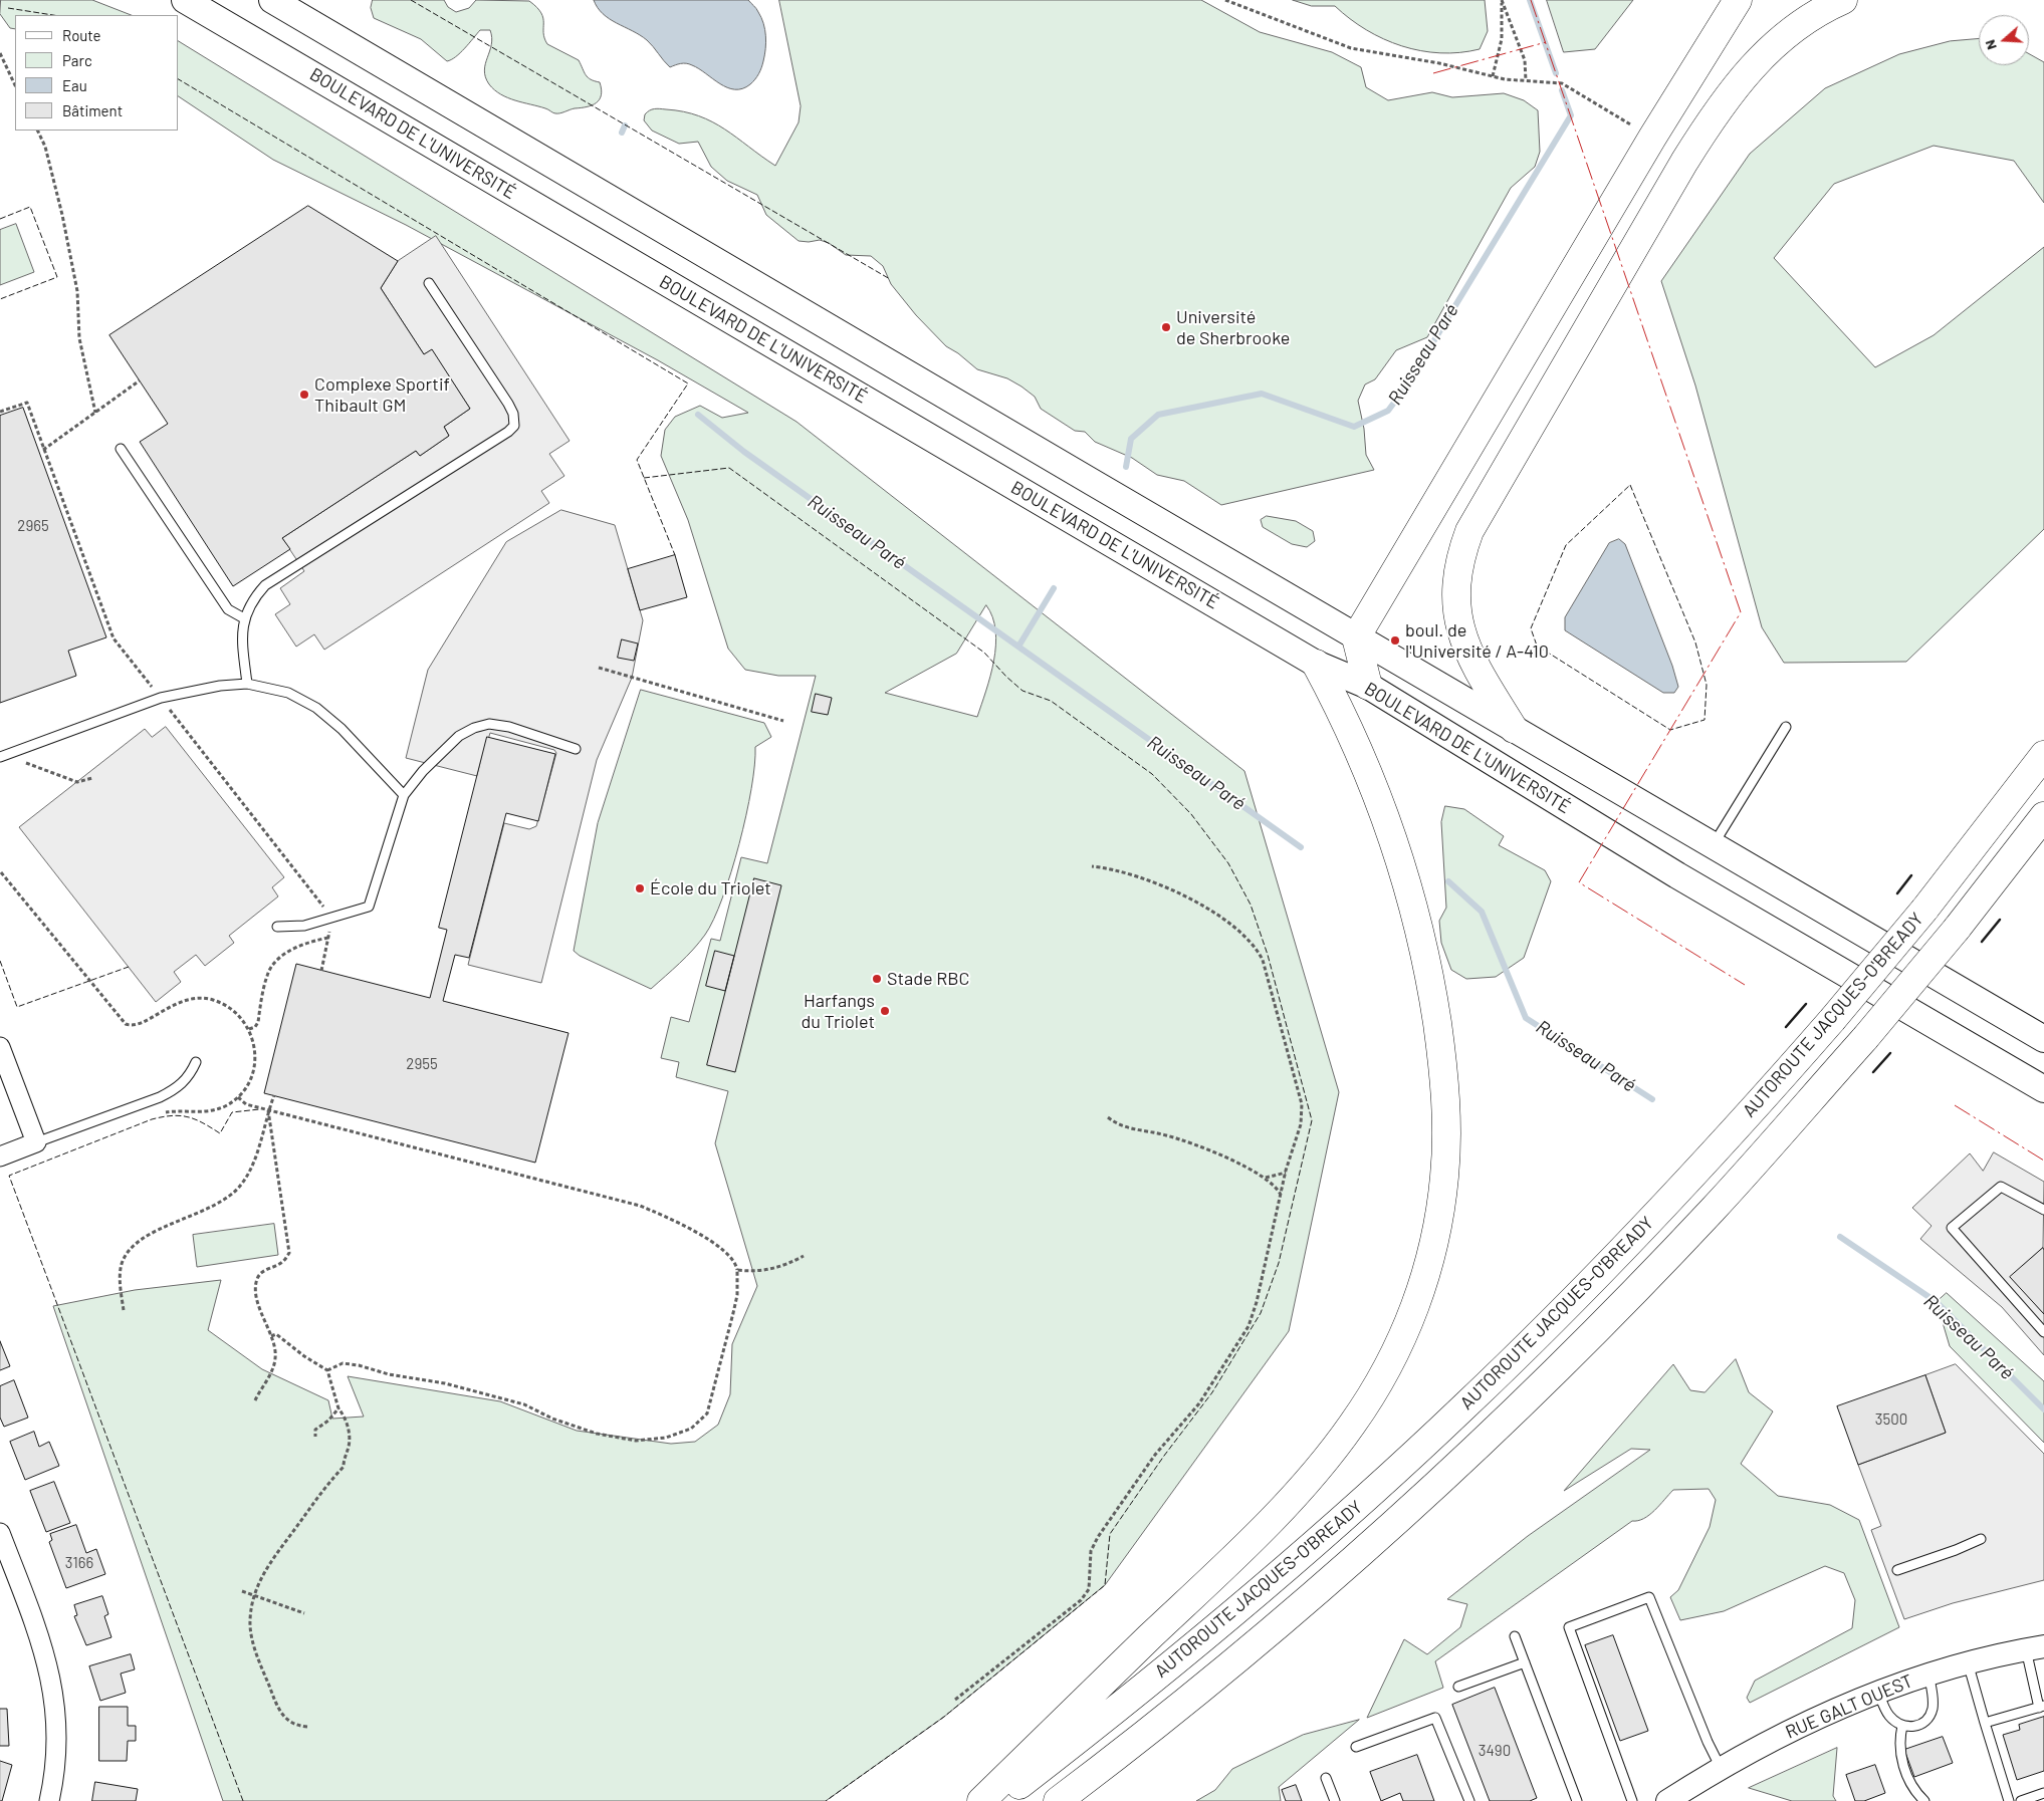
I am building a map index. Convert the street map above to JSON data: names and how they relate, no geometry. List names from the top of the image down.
{
  "streets": {
    "highway": ["AUTOROUTE JACQUES-O'BREADY"],
    "main road": ["BOULEVARD DE L'UNIVERSITÉ"],
    "street": ["RUE GALT OUEST"]
  },
  "water": ["Ruisseau Paré"],
  "places": [
    "Université de Sherbrooke",
    "Complexe Sportif Thibault GM",
    "boul. de l'Université / A-410",
    "École du Triolet",
    "Stade RBC",
    "Harfangs du Triolet"
  ],
  "house_numbers": [
    "2965",
    "2955",
    "3500",
    "3166",
    "3490"
  ],
  "legend": [
    "Route",
    "Parc",
    "Eau",
    "Bâtiment"
  ],
  "north": "left"
}
